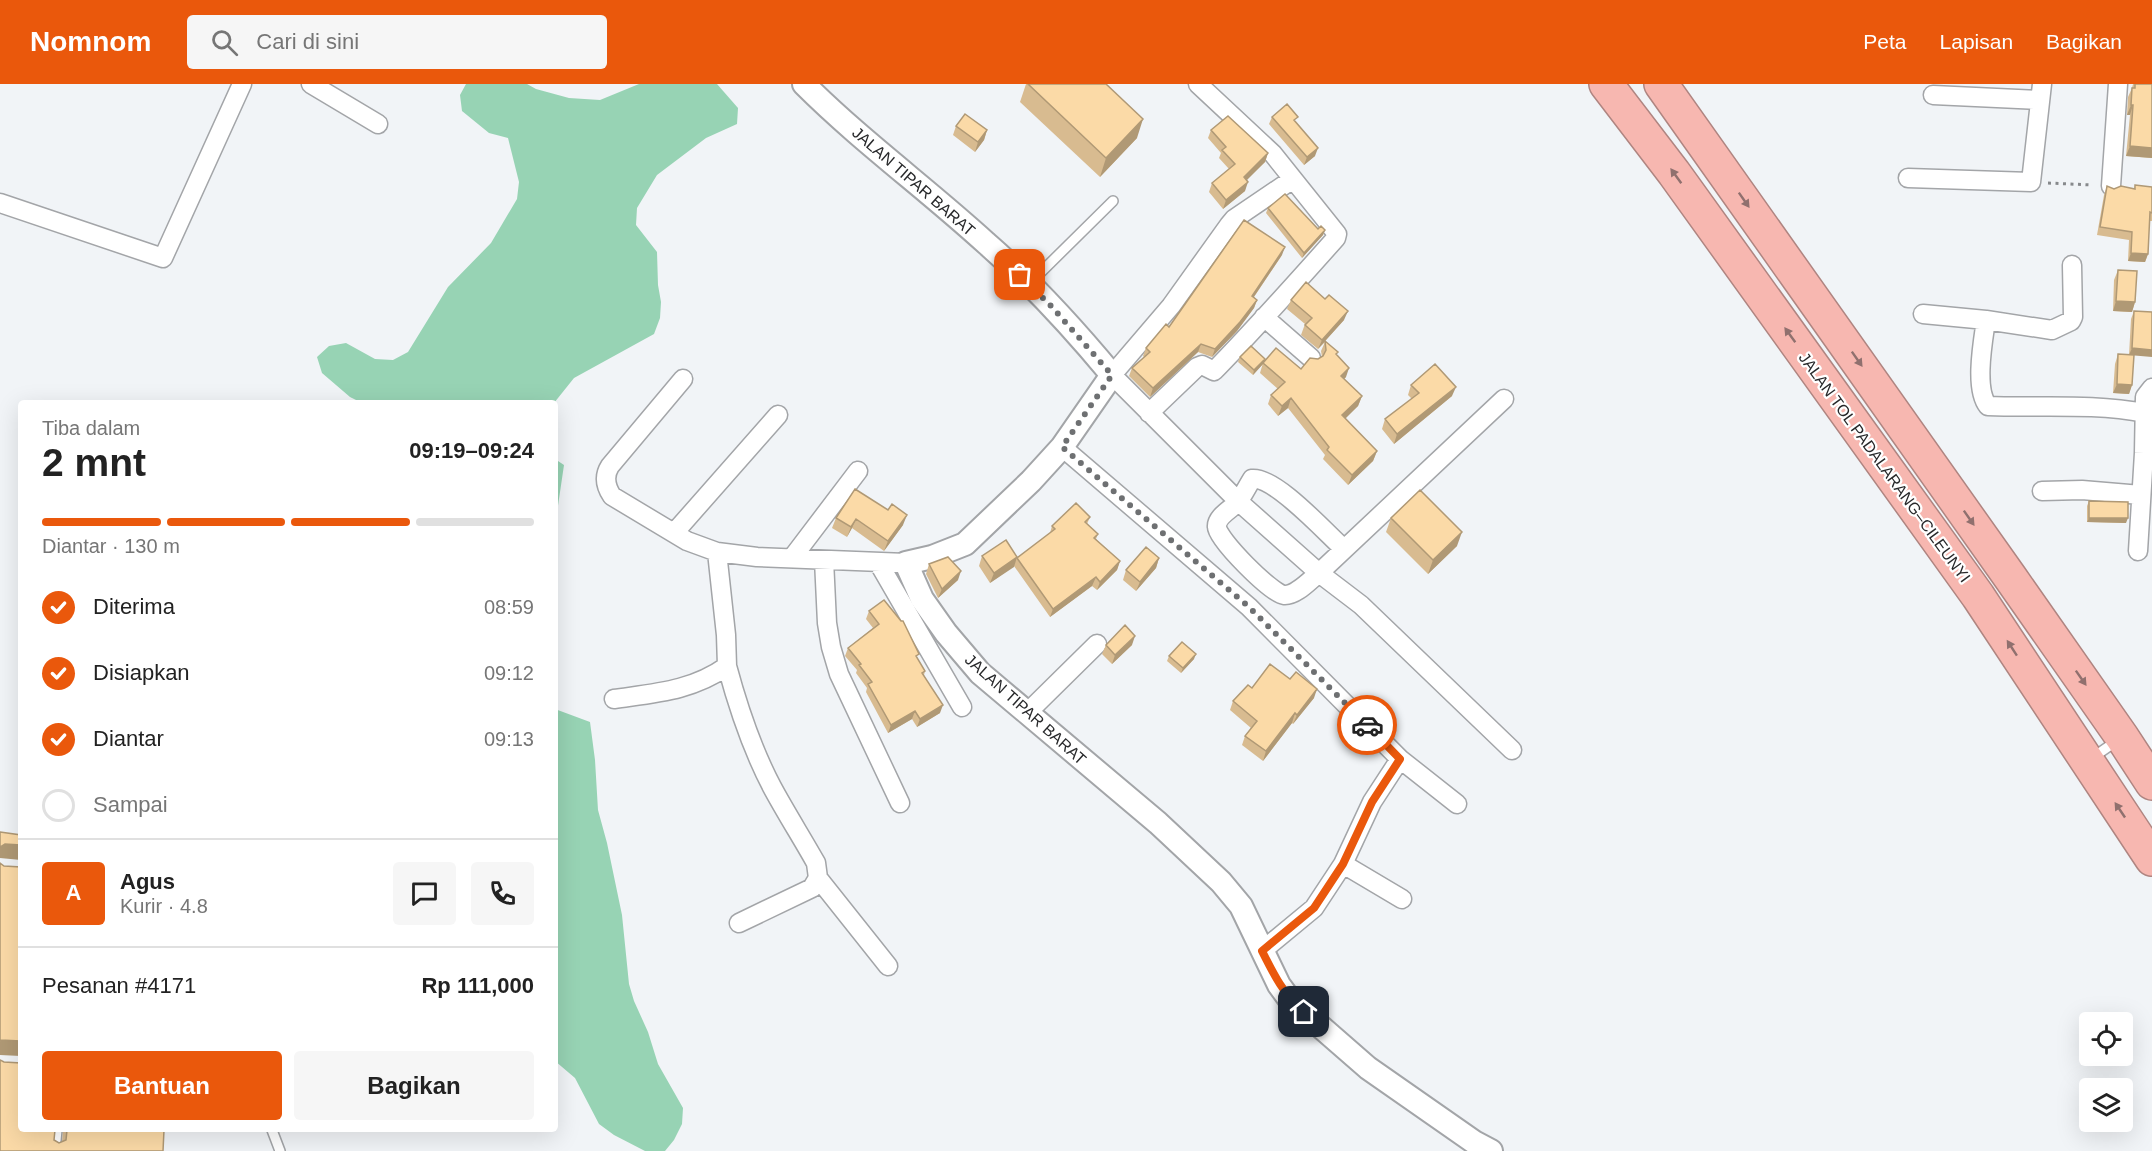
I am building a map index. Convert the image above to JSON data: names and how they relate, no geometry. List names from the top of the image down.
{
  "streets": {
    "highway": ["JALAN TOL PADALARANG–CILEUNYI"],
    "street": ["JALAN TIPAR BARAT"]
  },
  "page": {
    "header": "Nomnom",
    "search": "Cari di sini",
    "nav": ["Peta", "Lapisan", "Bagikan"],
    "heading": ["2 mnt", "Tiba dalam", "09:19–09:24"],
    "panel": [
      "Agus",
      "Kurir · 4.8",
      "Pesanan #4171",
      "Rp 111,000"
    ],
    "bar": "Diantar · 130 m",
    "list": [
      ["Diterima", "08:59"],
      ["Disiapkan", "09:12"],
      ["Diantar", "09:13"],
      "Sampai"
    ],
    "round": "A",
    "buttons": ["Bantuan", "Bagikan"]
  }
}
